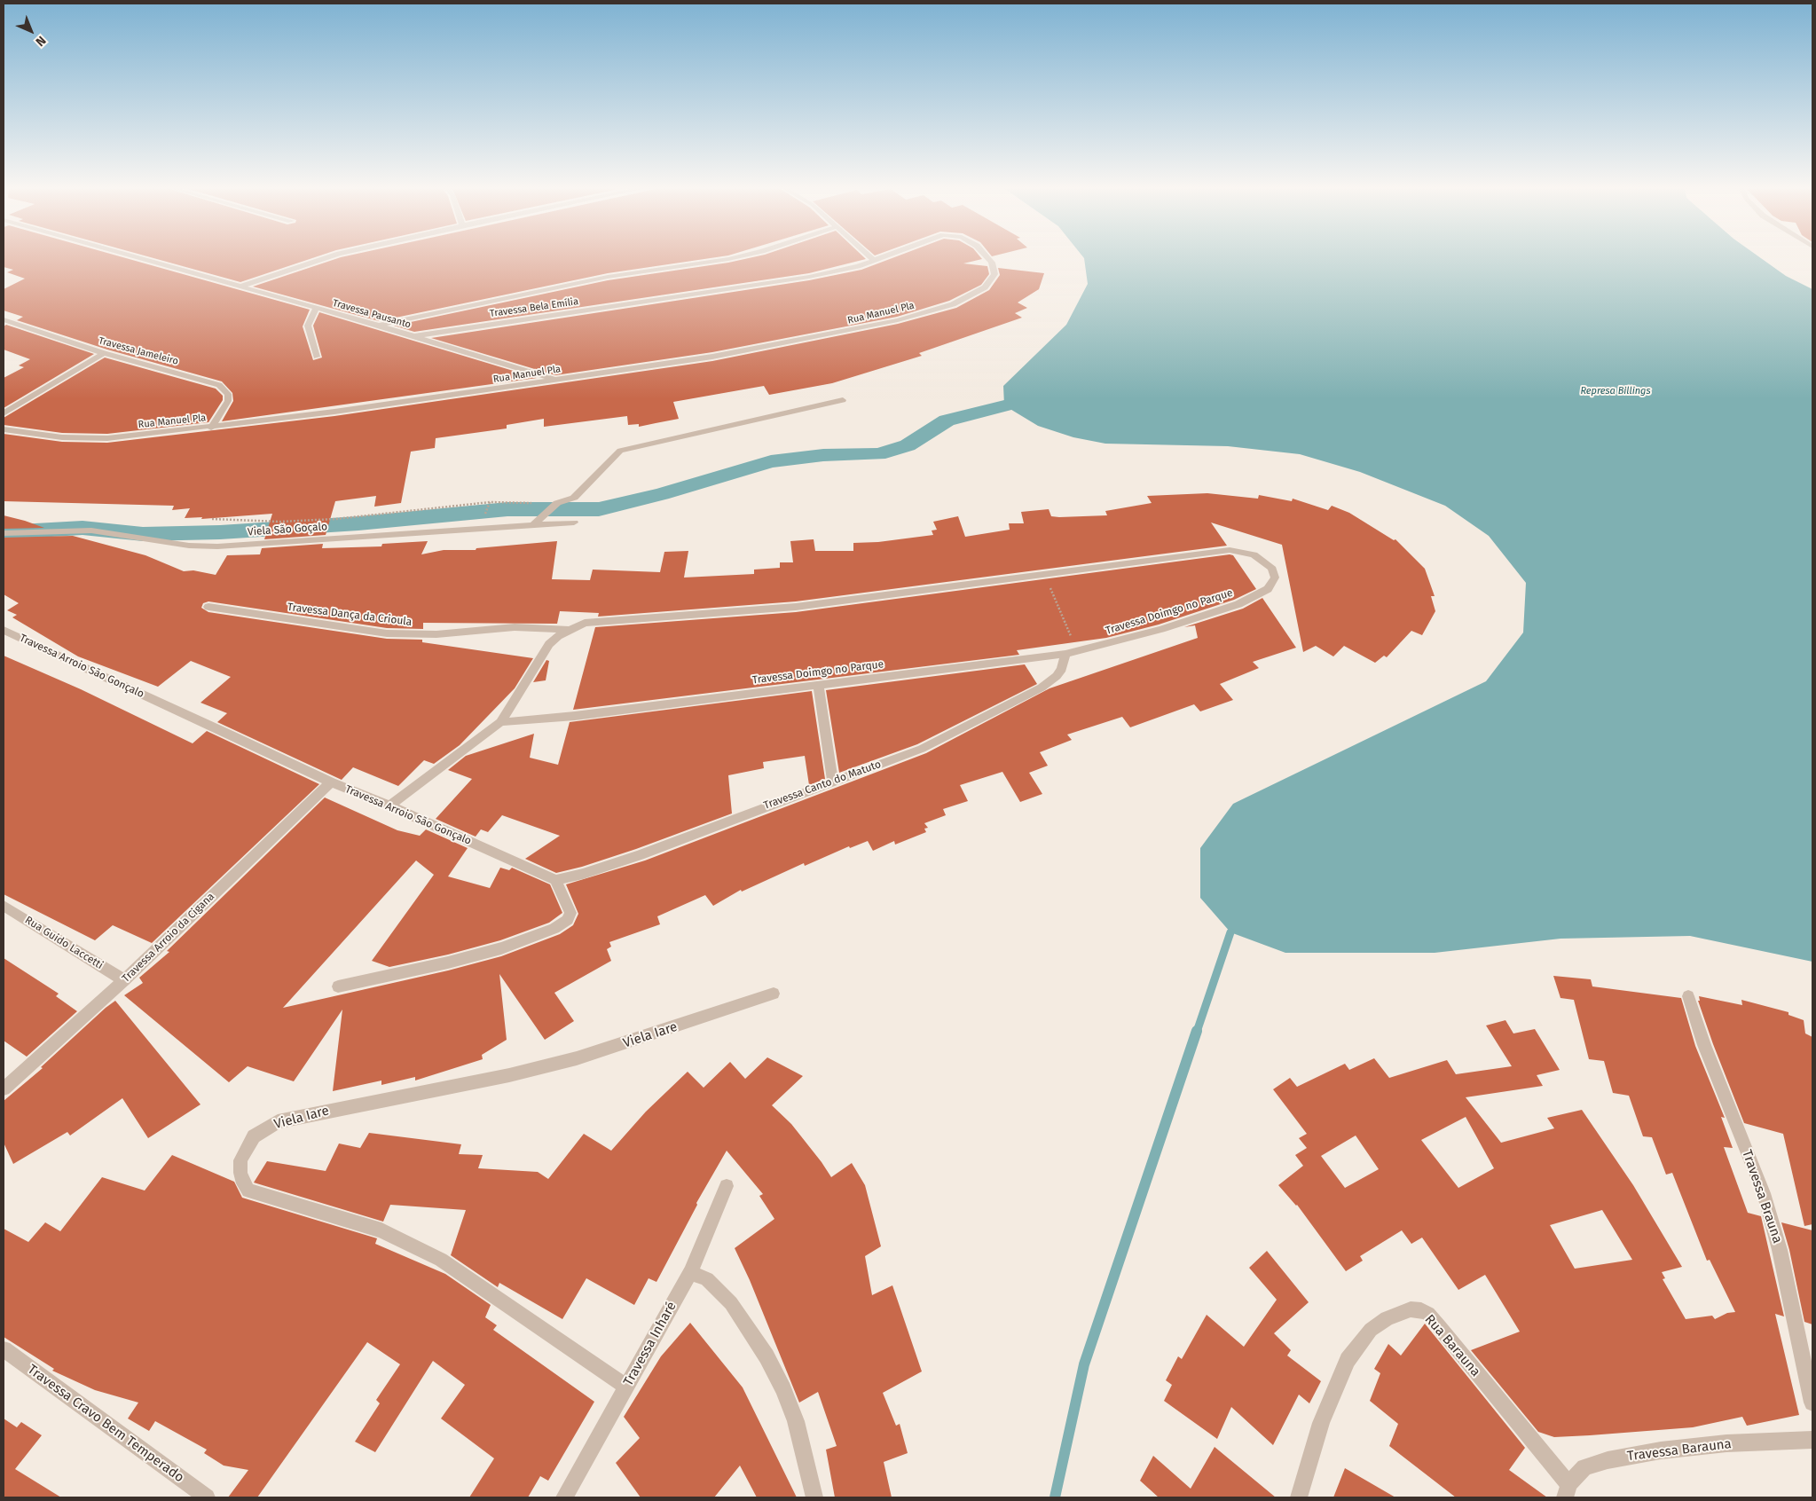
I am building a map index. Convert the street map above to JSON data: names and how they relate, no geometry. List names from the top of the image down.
{
  "streets": {
    "street": [
      "Travessa Bela Emília",
      "Rua Manuel Pla",
      "Travessa Pausanto",
      "Travessa Jameleiro",
      "Viela São Goçalo",
      "Travessa Doimgo no Parque",
      "Travessa Dança da Crioula",
      "Travessa Arroio São Gonçalo",
      "Travessa Canto do Matuto",
      "Travessa Arroio da Cigana",
      "Rua Guido Laccetti",
      "Viela Iare",
      "Travessa Brauna",
      "Travessa Inharé",
      "Rua Barauna",
      "Travessa Cravo Bem Temperado",
      "Travessa Barauna"
    ]
  },
  "crossings": [
    ["Travessa Bela Emília", "Travessa Pausanto"],
    ["Rua Manuel Pla", "Travessa Pausanto"],
    ["Rua Manuel Pla", "Travessa Jameleiro"],
    ["Travessa Doimgo no Parque", "Travessa Dança da Crioula"],
    ["Travessa Doimgo no Parque", "Travessa Canto do Matuto"],
    ["Travessa Arroio São Gonçalo", "Travessa Canto do Matuto"],
    ["Travessa Arroio São Gonçalo", "Travessa Arroio da Cigana"],
    ["Travessa Arroio da Cigana", "Rua Guido Laccetti"],
    ["Viela Iare", "Travessa Inharé"],
    ["Rua Barauna", "Travessa Barauna"]
  ],
  "water": ["Represa Billings"],
  "north": "bottom right"
}
